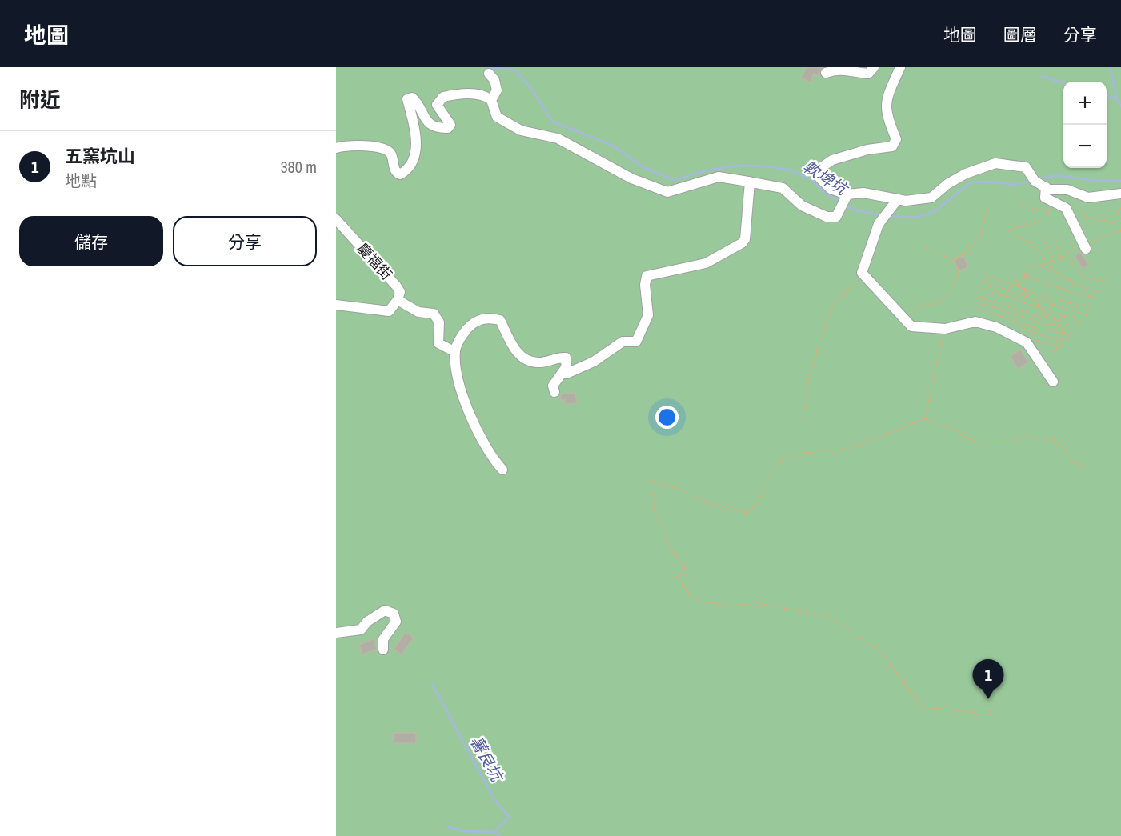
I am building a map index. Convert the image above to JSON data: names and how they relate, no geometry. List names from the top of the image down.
{
  "streets": {
    "street": ["慶福街"]
  },
  "water": ["軟埤坑", "薯良坑"],
  "page": {
    "header": "地圖",
    "nav": ["地圖", "圖層", "分享"],
    "heading": "附近",
    "map_buttons": ["+", "−"],
    "list": [
      {
        "mark": "1",
        "name": "五窯坑山",
        "note": "地點",
        "value": "380 m"
      }
    ],
    "buttons": ["儲存", "分享"],
    "pins": "1"
  }
}
